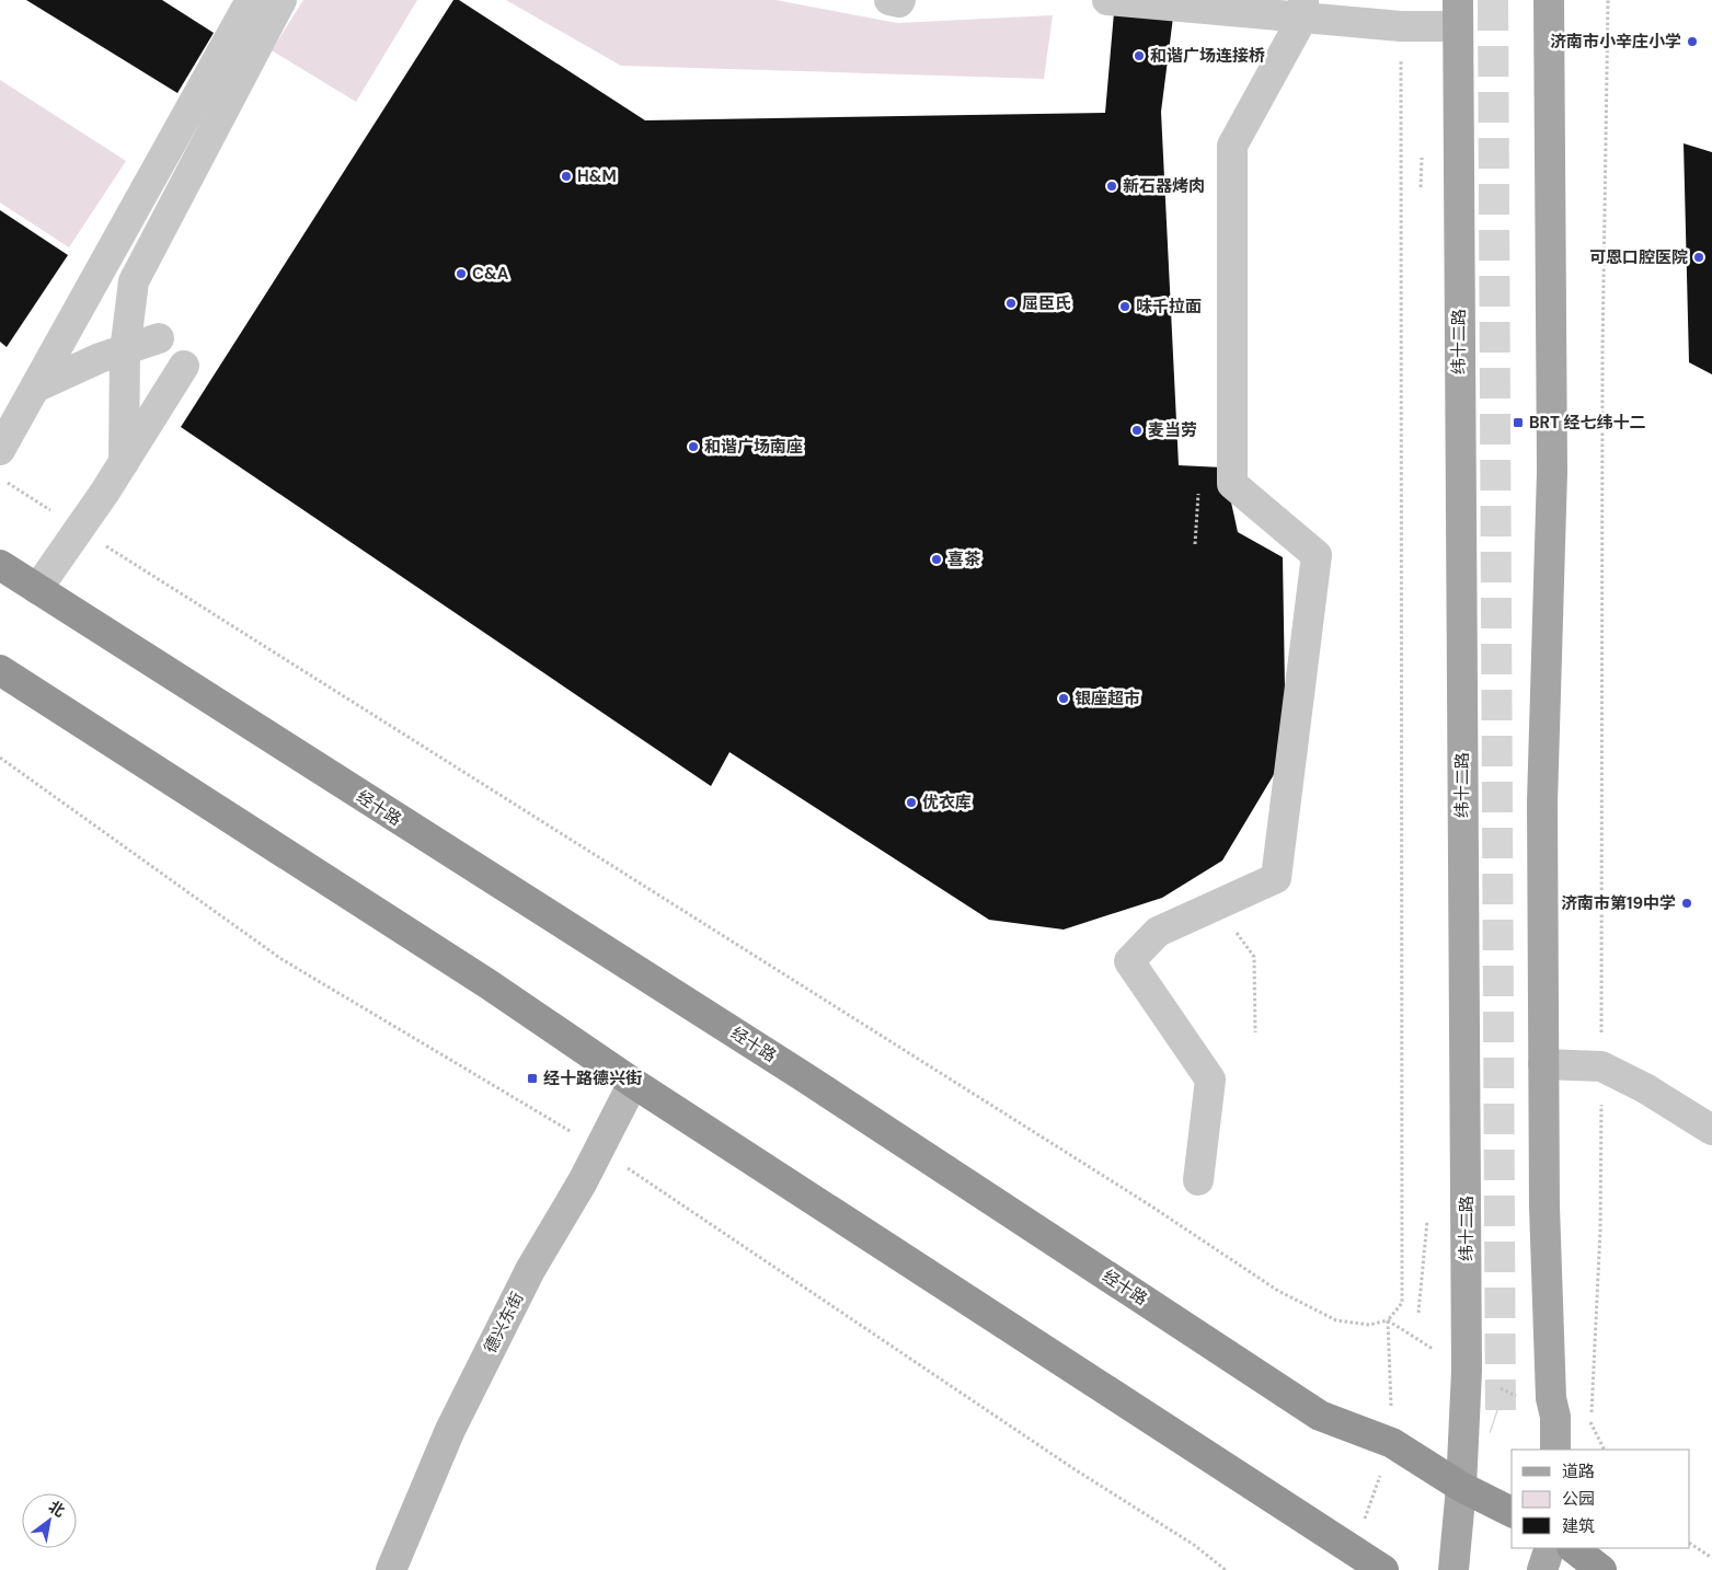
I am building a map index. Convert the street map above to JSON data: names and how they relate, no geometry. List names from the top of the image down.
{
  "streets": {
    "highway": ["经十路"],
    "main road": ["纬十二路"],
    "street": ["德兴东街"]
  },
  "crossings": [
    ["纬十二路", "经十路"]
  ],
  "places": {
    "other": [
      "济南市小辛庄小学",
      "和谐广场连接桥",
      "H&M",
      "新石器烤肉",
      "可恩口腔医院",
      "C&A",
      "屈臣氏",
      "味千拉面",
      "麦当劳",
      "和谐广场南座",
      "喜茶",
      "银座超市",
      "优衣库",
      "济南市第19中学"
    ],
    "transit": ["BRT 经七纬十二", "经十路德兴街"]
  },
  "legend": ["道路", "公园", "建筑"],
  "north": "top right"
}
